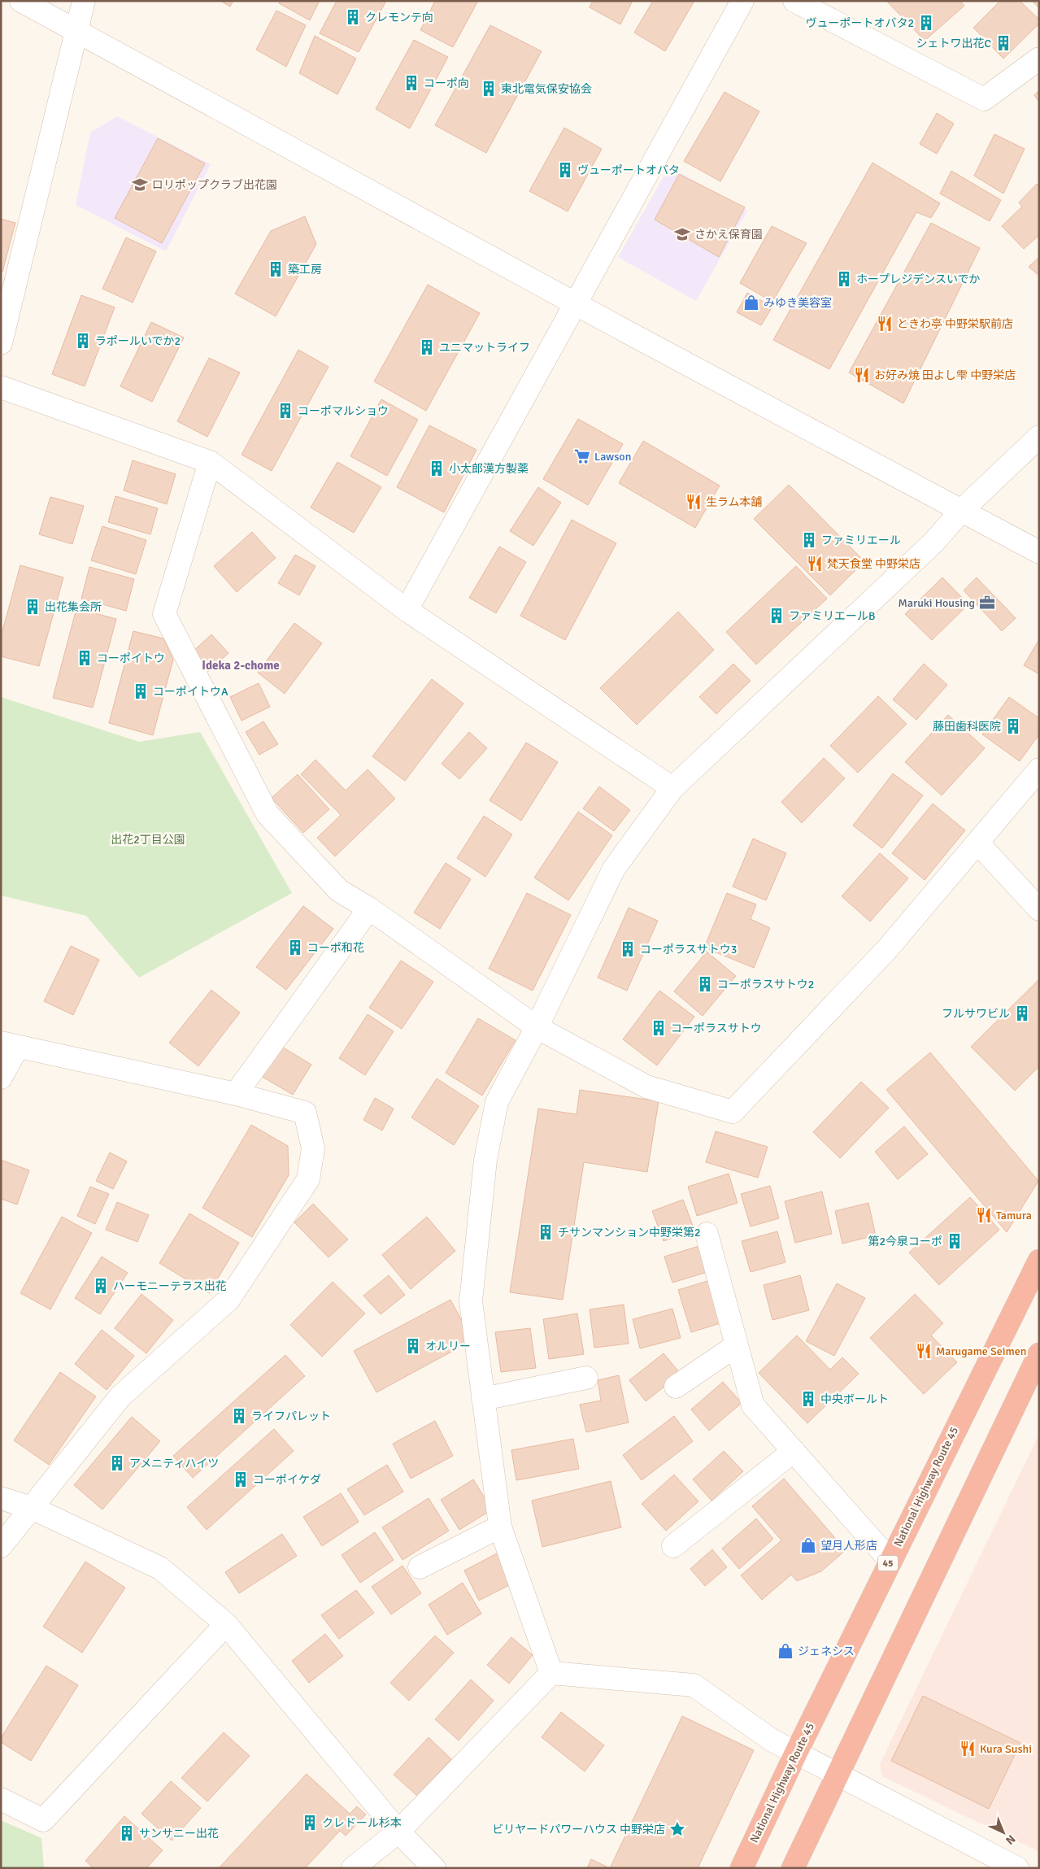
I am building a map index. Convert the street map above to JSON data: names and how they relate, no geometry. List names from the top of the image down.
{
  "streets": {
    "highway": ["National Highway Route 45", "45"]
  },
  "districts": ["Ideka 2-chome"],
  "parks": ["出花2丁目公園"],
  "places": {
    "building": [
      "クレモンテ向",
      "ヴューポートオバタ2",
      "シェトワ出花C",
      "コーポ向",
      "東北電気保安協会",
      "ヴューポートオバタ",
      "築工房",
      "ホープレジデンスいでか",
      "ラポールいでか2",
      "ユニマットライフ",
      "コーポマルショウ",
      "小太郎漢方製薬",
      "ファミリエール",
      "出花集会所",
      "ファミリエールB",
      "コーポイトウ",
      "コーポイトウA",
      "藤田歯科医院",
      "コーポ和花",
      "コーポラスサトウ3",
      "コーポラスサトウ2",
      "フルサワビル",
      "コーポラスサトウ",
      "チサンマンション中野栄第2",
      "第2今泉コーポ",
      "ハーモニーテラス出花",
      "オルリー",
      "中央ボールト",
      "ライフパレット",
      "アメニティハイツ",
      "コーポイケダ",
      "クレドール杉本",
      "サンサニー出花"
    ],
    "school or university": ["ロリポップクラブ出花園", "さかえ保育園"],
    "shop": ["みゆき美容室", "望月人形店", "ジェネシス"],
    "restaurant": [
      "ときわ亭 中野栄駅前店",
      "お好み焼 田よし雫 中野栄店",
      "生ラム本舗",
      "梵天食堂 中野栄店",
      "Tamura",
      "Marugame Seimen",
      "Kura Sushi"
    ],
    "supermarket": ["Lawson"],
    "office": ["Maruki Housing"],
    "place": ["ビリヤードパワーハウス 中野栄店"]
  },
  "north": "bottom right"
}
